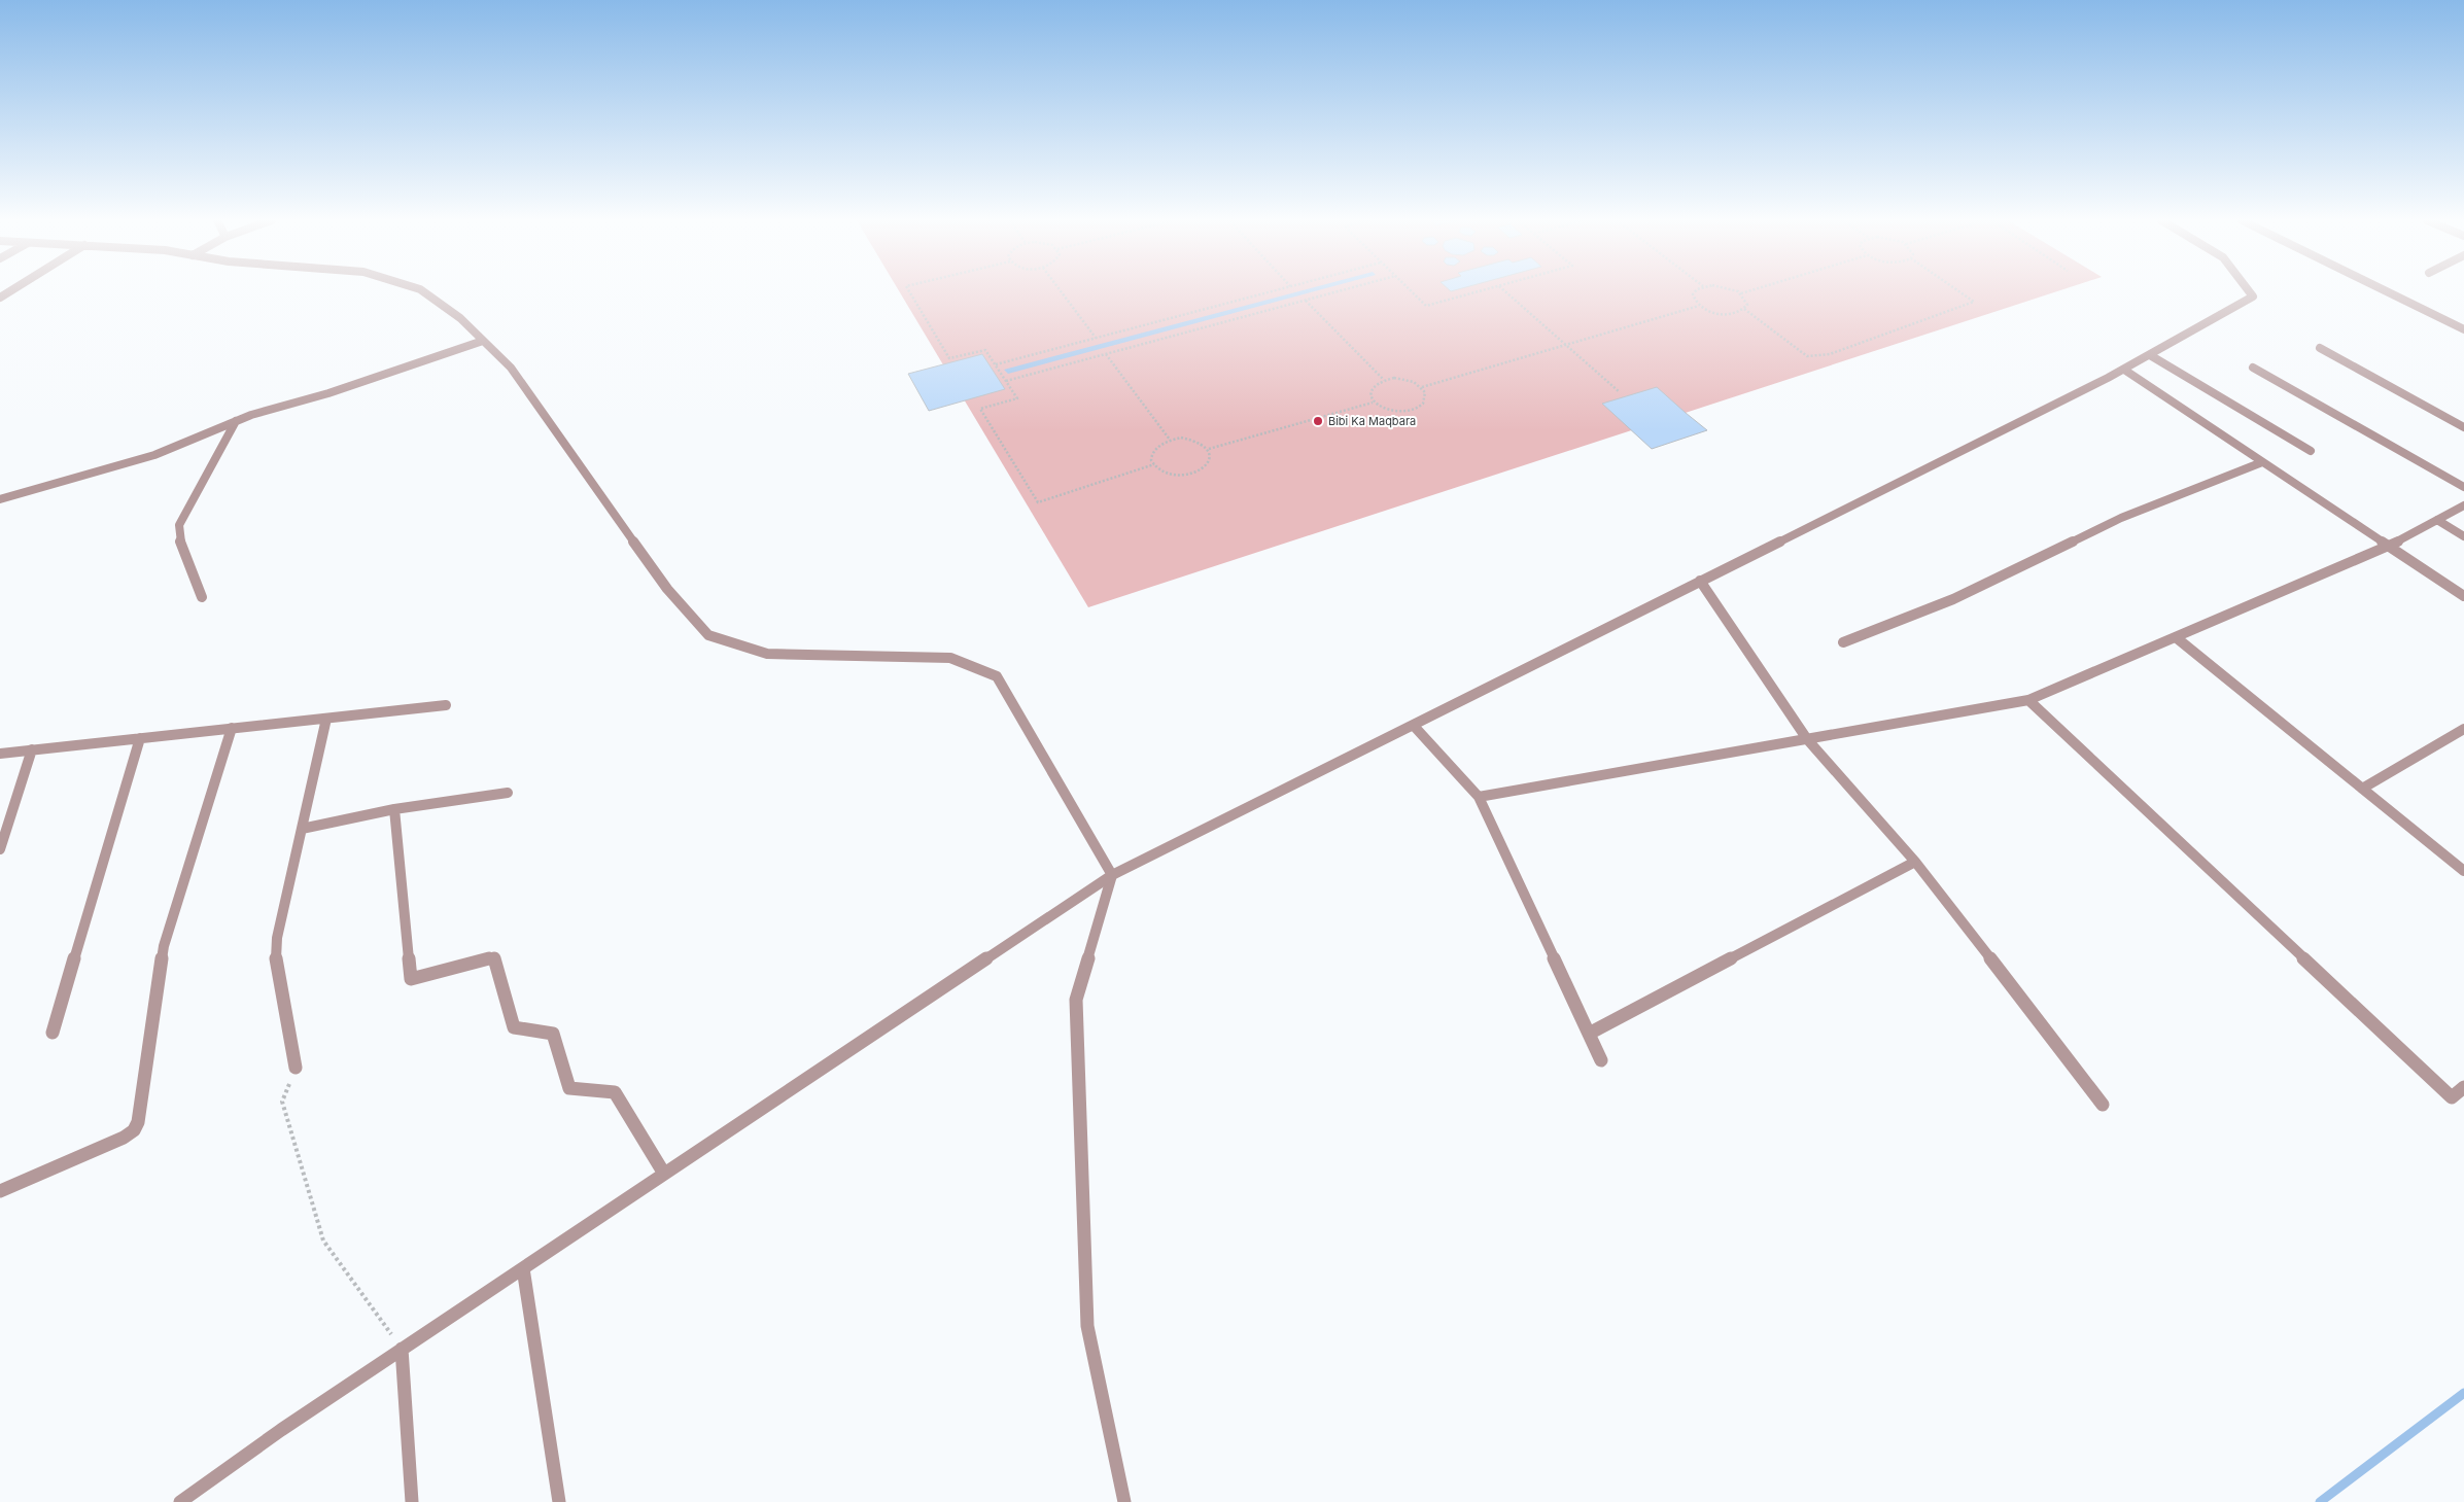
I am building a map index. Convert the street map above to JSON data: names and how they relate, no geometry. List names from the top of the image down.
{
  "places": ["Bibi Ka Maqbara"]
}
